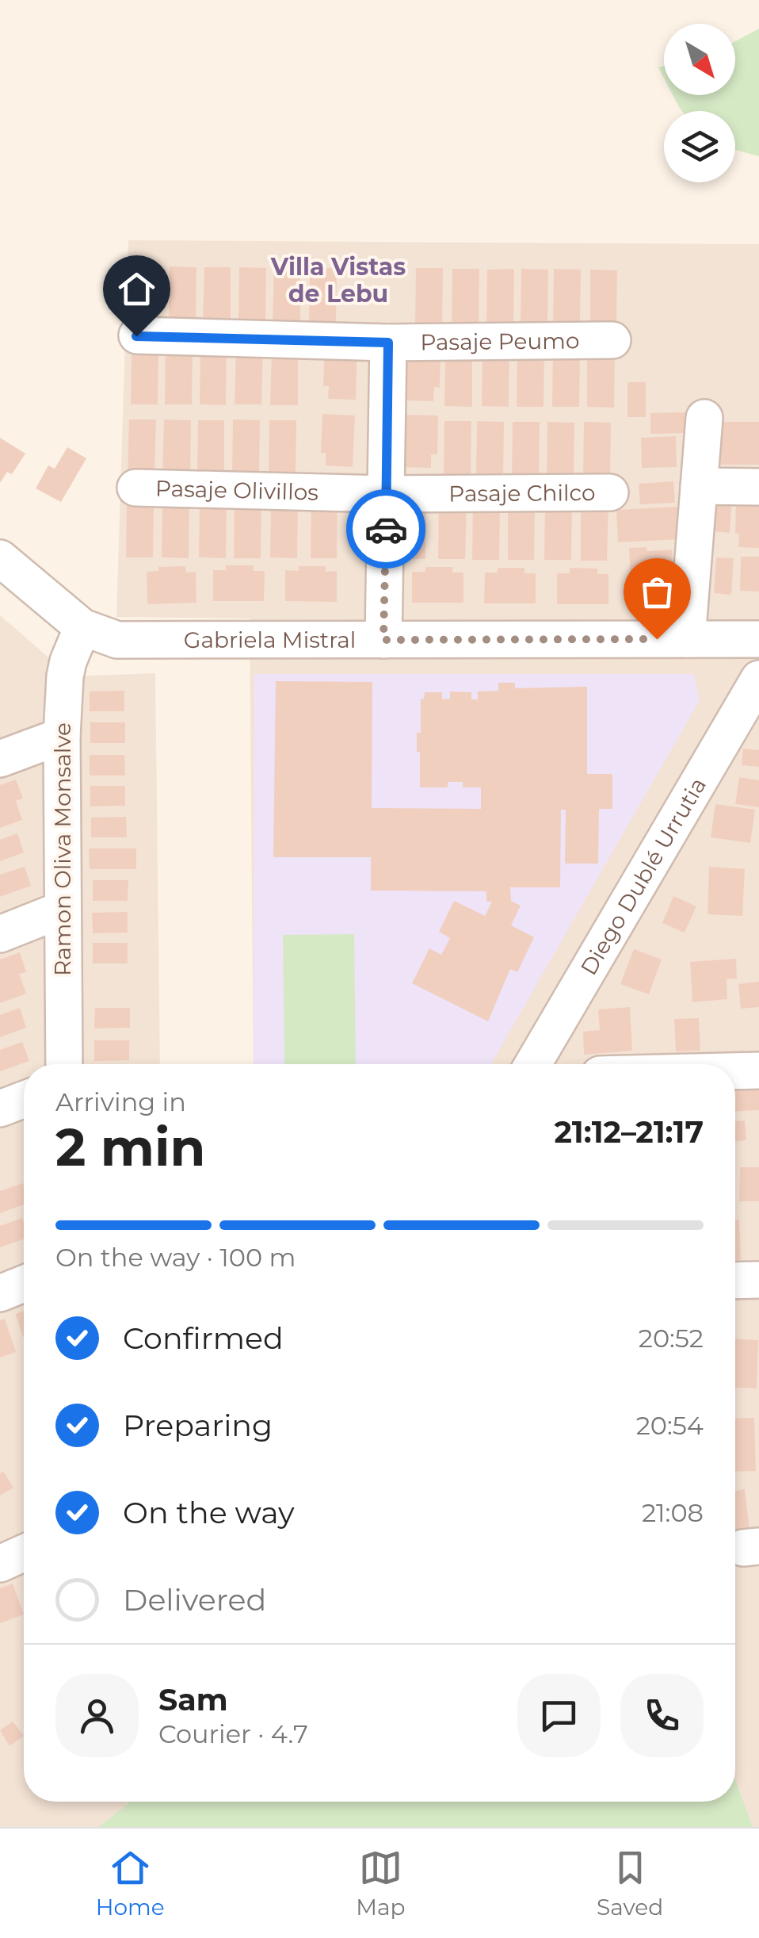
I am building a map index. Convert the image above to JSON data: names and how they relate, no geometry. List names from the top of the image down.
{
  "streets": {
    "street": [
      "Pasaje Peumo",
      "Pasaje Olivillos",
      "Pasaje Chilco",
      "Gabriela Mistral",
      "Ramon Oliva Monsalve",
      "Diego Dublé Urrutia"
    ]
  },
  "crossings": [
    ["Pasaje Olivillos", "Pasaje Chilco"],
    ["Gabriela Mistral", "Ramon Oliva Monsalve"]
  ],
  "districts": ["Villa Vistas de Lebu"],
  "north": "bottom right",
  "page": {
    "heading": ["2 min", "Arriving in", "21:12–21:17"],
    "panel": ["Sam", "Courier · 4.7"],
    "bar": "On the way · 100 m",
    "list": [
      ["Confirmed", "20:52"],
      ["Preparing", "20:54"],
      ["On the way", "21:08"],
      "Delivered"
    ],
    "tabs": ["Home", "Map", "Saved"]
  }
}
